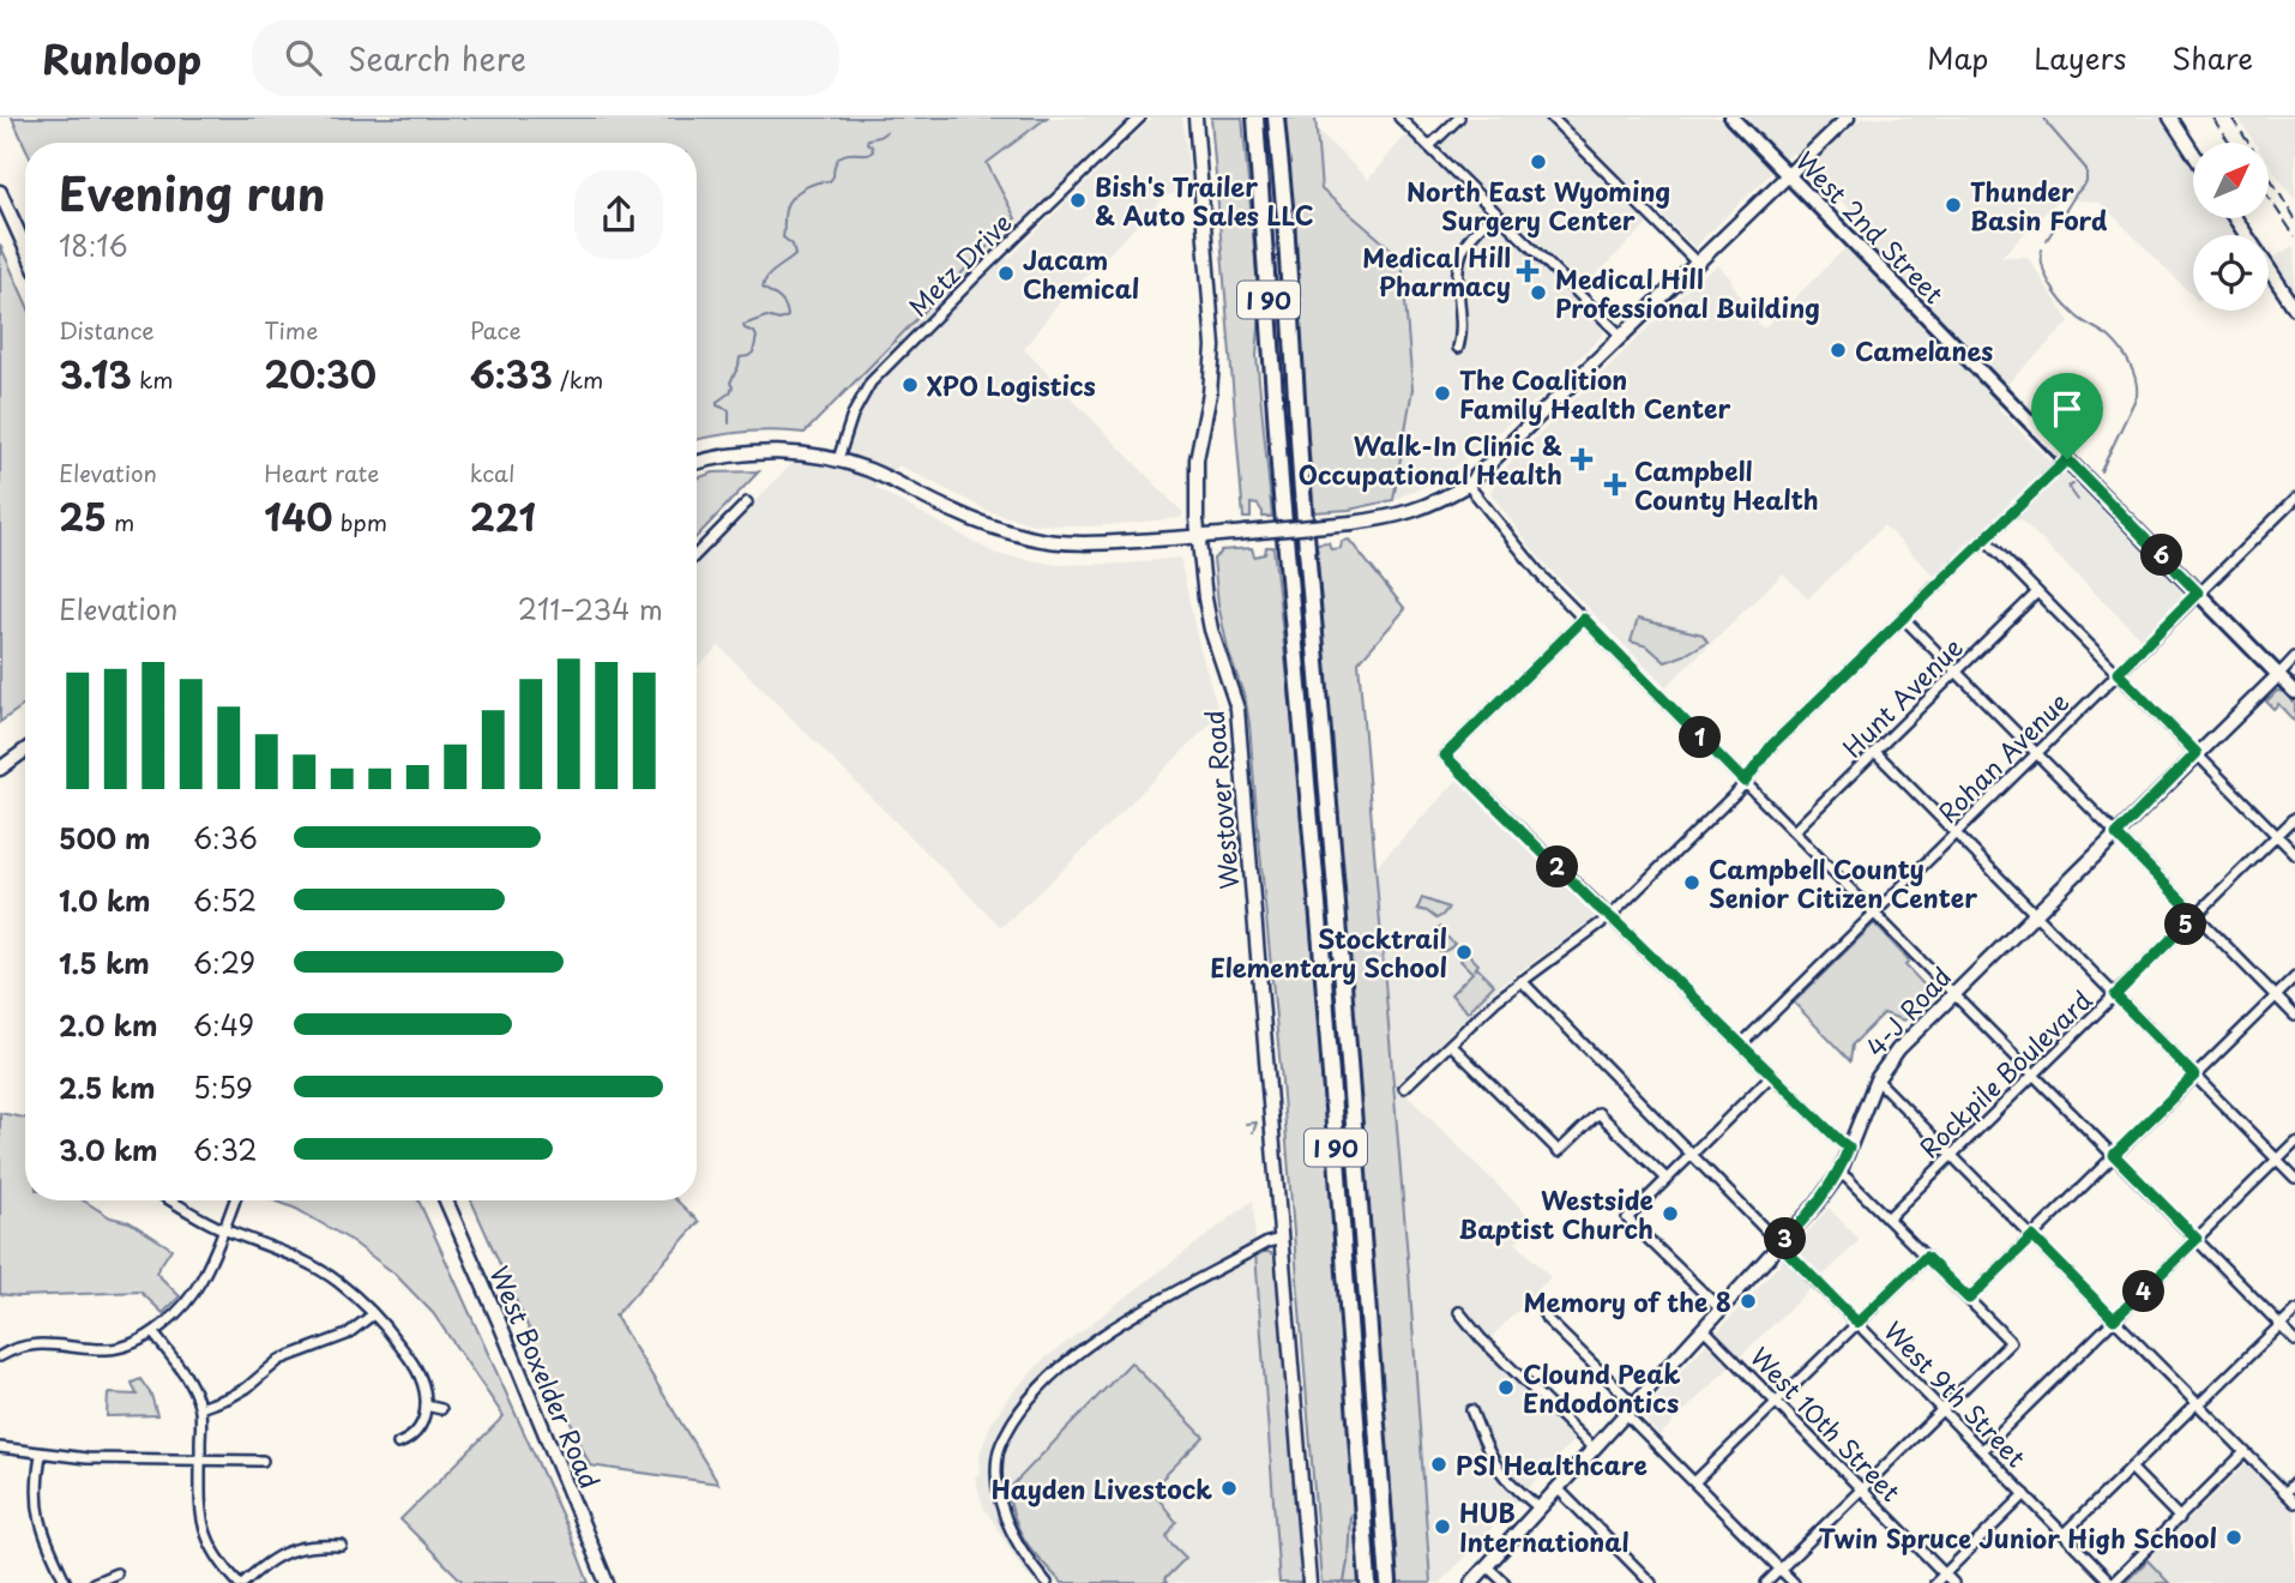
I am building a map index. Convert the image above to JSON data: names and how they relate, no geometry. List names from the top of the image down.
{
  "streets": {
    "highway": ["I 90"],
    "main road": ["West 2nd Street"],
    "street": [
      "Metz Drive",
      "Hunt Avenue",
      "Rohan Avenue",
      "Westover Road",
      "4-J Road",
      "Rockpile Boulevard",
      "West Boxelder Road",
      "West 9th Street",
      "West 10th Street"
    ]
  },
  "crossings": [
    ["West 2nd Street", "Rohan Avenue"],
    ["West 2nd Street", "4-J Road"],
    ["4-J Road", "West 9th Street"],
    ["4-J Road", "West 10th Street"]
  ],
  "places": {
    "other": [
      "North East Wyoming Surgery Center",
      "Bish's Trailer & Auto Sales LLC",
      "Thunder Basin Ford",
      "Jacam Chemical",
      "Medical Hill Professional Building",
      "Camelanes",
      "XPO Logistics",
      "The Coalition Family Health Center",
      "Campbell County Senior Citizen Center",
      "Stocktrail Elementary School",
      "Westside Baptist Church",
      "Memory of the 8",
      "Clound Peak Endodontics",
      "PSI Healthcare",
      "Hayden Livestock",
      "HUB International",
      "Twin Spruce Junior High School"
    ],
    "health": ["Medical Hill Pharmacy", "Walk-In Clinic & Occupational Health", "Campbell County Health"]
  },
  "north": "top right",
  "page": {
    "header": "Runloop",
    "search": "Search here",
    "nav": ["Map", "Layers", "Share"],
    "heading": ["Evening run", "18:16"],
    "stats": [
      ["Distance", "3.13 km"],
      ["Time", "20:30"],
      ["Pace", "6:33 /km"],
      ["Elevation", "25 m"],
      ["Heart rate", "140 bpm"],
      ["kcal", "221"]
    ],
    "pins": [
      "6",
      "1",
      "2",
      "5",
      "3",
      "4"
    ],
    "chart": ["Elevation", "211–234 m"],
    "list": [
      {
        "name": "500 m",
        "note": "6:36"
      },
      {
        "name": "1.0 km",
        "note": "6:52"
      },
      {
        "name": "1.5 km",
        "note": "6:29"
      },
      {
        "name": "2.0 km",
        "note": "6:49"
      },
      {
        "name": "2.5 km",
        "note": "5:59"
      },
      {
        "name": "3.0 km",
        "note": "6:32"
      }
    ]
  }
}
